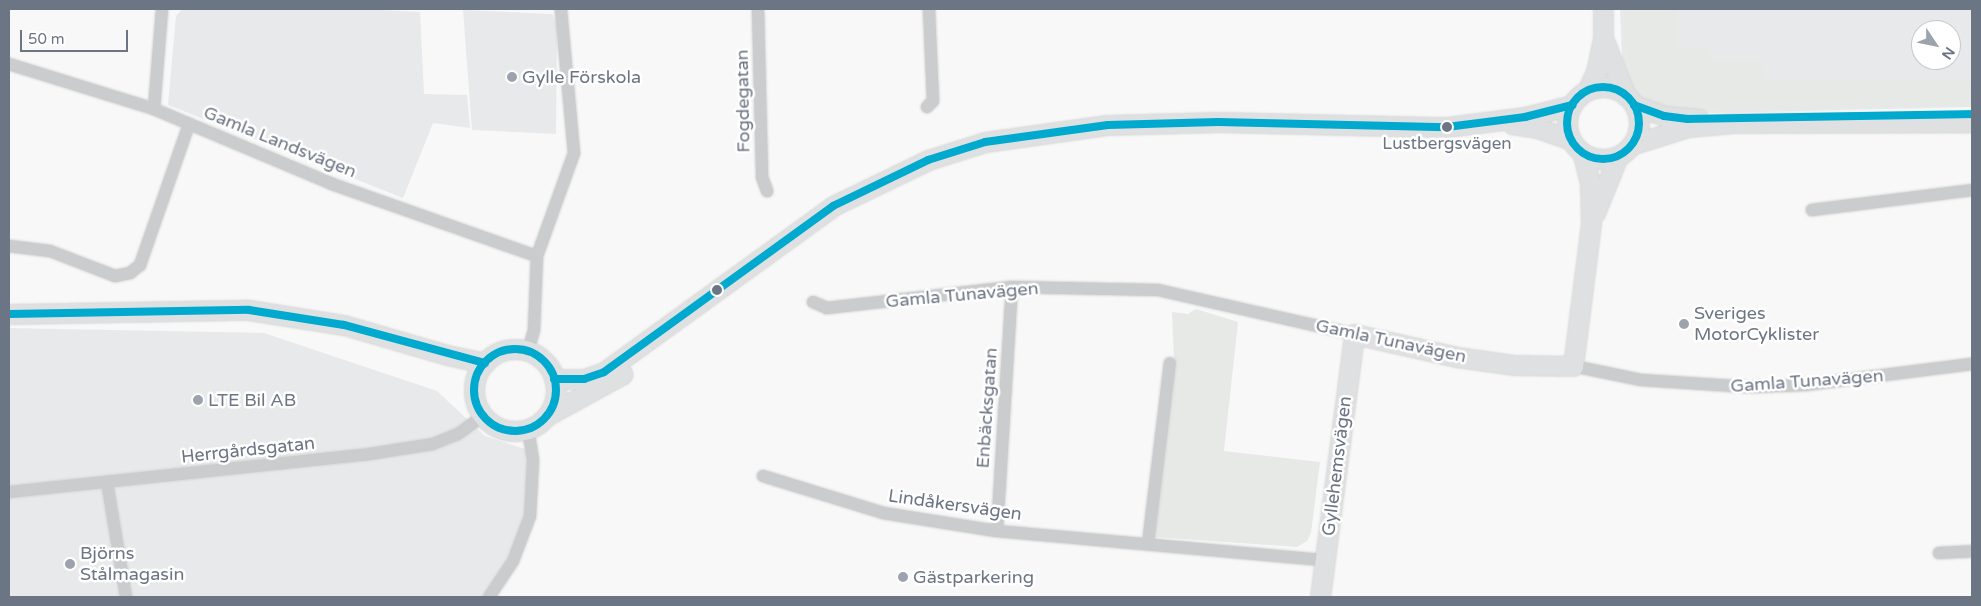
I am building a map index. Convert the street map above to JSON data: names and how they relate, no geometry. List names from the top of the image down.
{
  "streets": {
    "street": [
      "Fogdegatan",
      "Gamla Landsvägen",
      "Gamla Tunavägen",
      "Enbäcksgatan",
      "Herrgårdsgatan",
      "Gyllehemsvägen",
      "Lindåkersvägen"
    ]
  },
  "crossings": [
    ["Gamla Tunavägen", "Enbäcksgatan"],
    ["Gamla Tunavägen", "Gyllehemsvägen"],
    ["Enbäcksgatan", "Lindåkersvägen"],
    ["Gyllehemsvägen", "Lindåkersvägen"]
  ],
  "places": [
    "Gylle Förskola",
    "Lustbergsvägen",
    "Sveriges MotorCyklister",
    "LTE Bil AB",
    "Björns Stålmagasin",
    "Gästparkering"
  ],
  "scale_bar": "50 m",
  "north": "bottom right"
}
